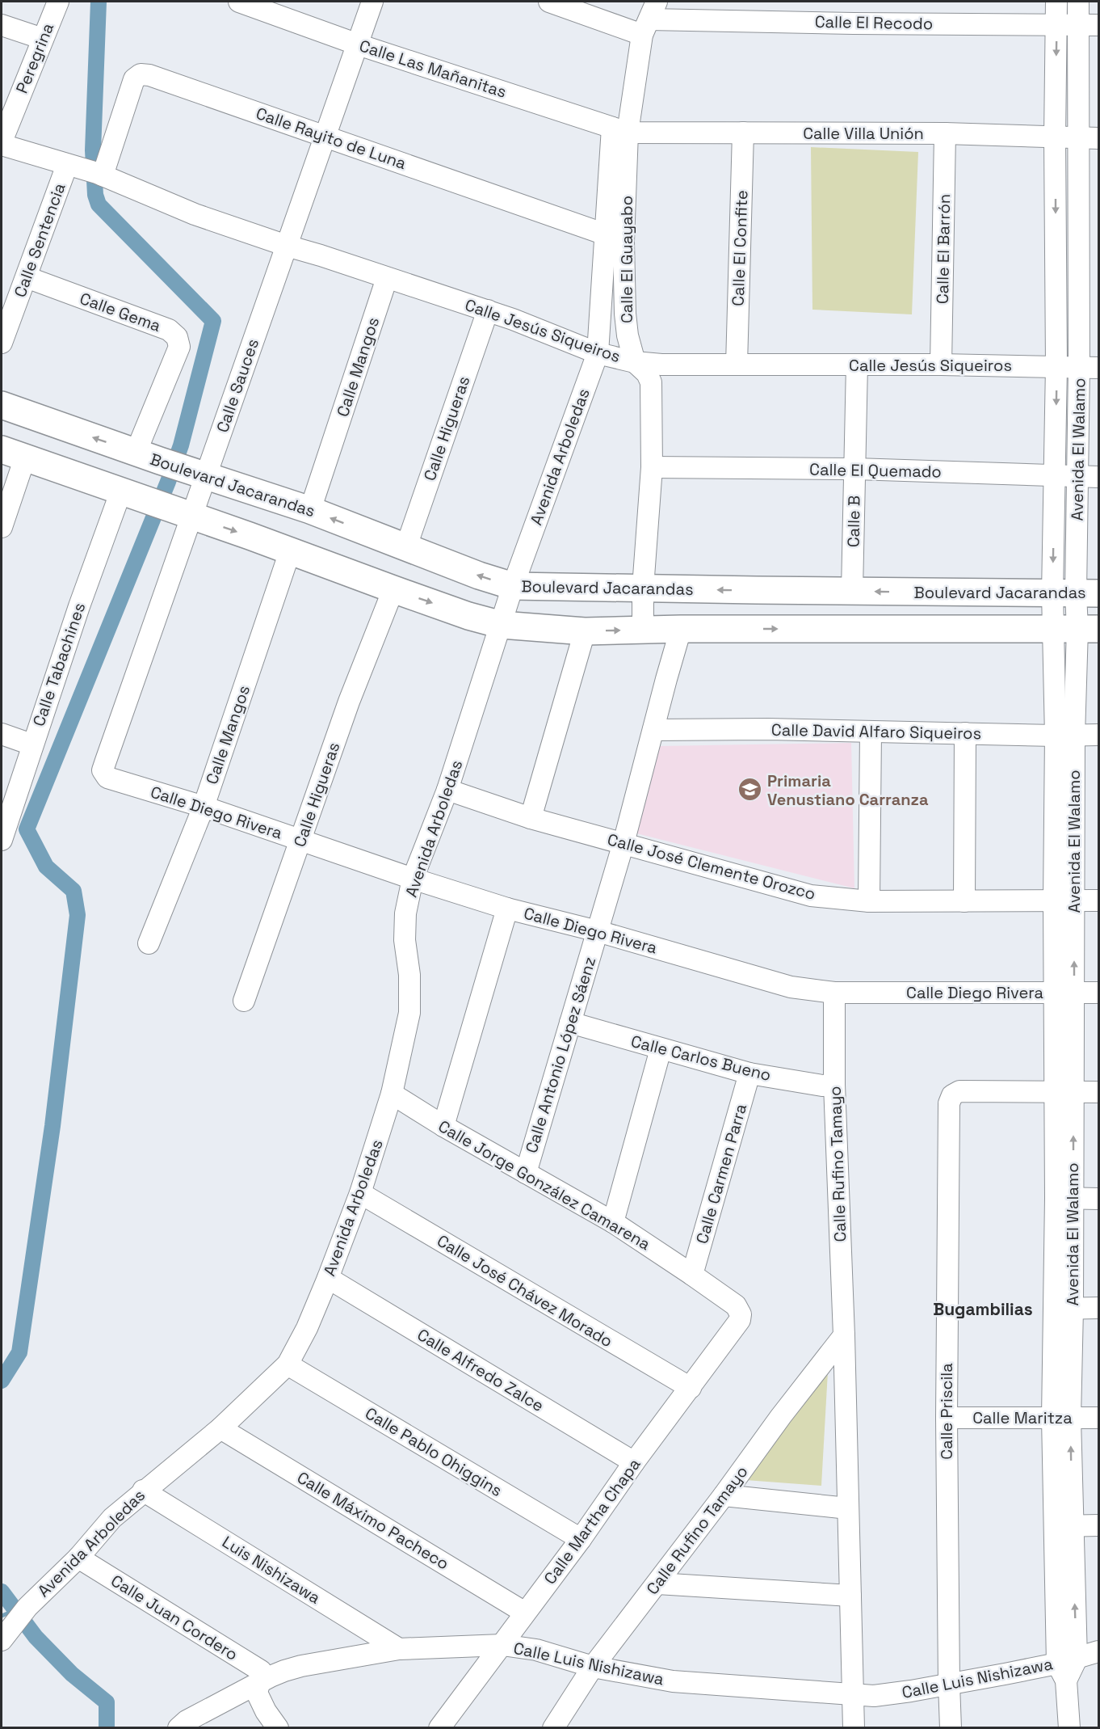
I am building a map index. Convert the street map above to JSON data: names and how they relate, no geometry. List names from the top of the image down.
{
  "streets": {
    "main road": ["Boulevard Jacarandas"],
    "street": [
      "Calle El Recodo",
      "Peregrina",
      "Calle Las Mañanitas",
      "Calle Villa Unión",
      "Calle Rayito de Luna",
      "Calle Sentencia",
      "Calle El Confite",
      "Calle El Barrón",
      "Calle El Guayabo",
      "Calle Gema",
      "Calle Jesús Siqueiros",
      "Calle Mangos",
      "Calle Sauces",
      "Calle Higueras",
      "Avenida El Walamo",
      "Avenida Arboledas",
      "Calle El Quemado",
      "Calle B",
      "Calle Tabachines",
      "Calle David Alfaro Siqueiros",
      "Calle Diego Rivera",
      "Calle José Clemente Orozco",
      "Calle Antonio López Sáenz",
      "Calle Carlos Bueno",
      "Calle Rufino Tamayo",
      "Calle Carmen Parra",
      "Calle Jorge González Camarena",
      "Calle José Chávez Morado",
      "Calle Alfredo Zalce",
      "Calle Priscila",
      "Calle Maritza",
      "Calle Pablo Ohiggins",
      "Calle Máximo Pacheco",
      "Calle Martha Chapa",
      "Luis Nishizawa",
      "Calle Juan Cordero",
      "Calle Luis Nishizawa"
    ]
  },
  "crossings": [
    ["Calle El Recodo", "Calle El Guayabo"],
    ["Calle El Recodo", "Avenida El Walamo"],
    ["Peregrina", "Calle Jesús Siqueiros"],
    ["Calle Las Mañanitas", "Calle Villa Unión"],
    ["Calle Las Mañanitas", "Calle El Guayabo"],
    ["Calle Las Mañanitas", "Calle Sauces"],
    ["Calle Villa Unión", "Calle El Confite"],
    ["Calle Villa Unión", "Calle El Barrón"],
    ["Calle Villa Unión", "Calle El Guayabo"],
    ["Calle Villa Unión", "Avenida El Walamo"],
    ["Calle Rayito de Luna", "Calle Sentencia"],
    ["Calle Rayito de Luna", "Calle El Guayabo"],
    ["Calle Rayito de Luna", "Calle Jesús Siqueiros"],
    ["Calle Rayito de Luna", "Calle Sauces"],
    ["Calle Rayito de Luna", "Avenida Arboledas"],
    ["Calle Sentencia", "Calle Gema"],
    ["Calle Sentencia", "Calle Jesús Siqueiros"],
    ["Calle El Confite", "Calle Jesús Siqueiros"],
    ["Calle El Barrón", "Calle Jesús Siqueiros"],
    ["Calle El Guayabo", "Calle Jesús Siqueiros"],
    ["Calle El Guayabo", "Avenida Arboledas"],
    ["Calle El Guayabo", "Calle El Quemado"],
    ["Calle El Guayabo", "Boulevard Jacarandas"],
    ["Calle Gema", "Boulevard Jacarandas"],
    ["Calle Jesús Siqueiros", "Calle Mangos"],
    ["Calle Jesús Siqueiros", "Calle Sauces"],
    ["Calle Jesús Siqueiros", "Calle Higueras"],
    ["Calle Jesús Siqueiros", "Avenida El Walamo"],
    ["Calle Jesús Siqueiros", "Avenida Arboledas"],
    ["Calle Jesús Siqueiros", "Calle B"],
    ["Calle Mangos", "Boulevard Jacarandas"],
    ["Calle Mangos", "Calle Diego Rivera"],
    ["Calle Sauces", "Boulevard Jacarandas"],
    ["Calle Sauces", "Calle Diego Rivera"],
    ["Calle Higueras", "Boulevard Jacarandas"],
    ["Calle Higueras", "Calle Diego Rivera"],
    ["Avenida El Walamo", "Calle El Quemado"],
    ["Avenida El Walamo", "Boulevard Jacarandas"],
    ["Avenida El Walamo", "Calle David Alfaro Siqueiros"],
    ["Avenida El Walamo", "Calle Diego Rivera"],
    ["Avenida El Walamo", "Calle José Clemente Orozco"],
    ["Avenida El Walamo", "Calle Priscila"],
    ["Avenida El Walamo", "Calle Maritza"],
    ["Avenida El Walamo", "Calle Luis Nishizawa"],
    ["Avenida Arboledas", "Boulevard Jacarandas"],
    ["Avenida Arboledas", "Calle Diego Rivera"],
    ["Avenida Arboledas", "Calle José Clemente Orozco"],
    ["Avenida Arboledas", "Calle Jorge González Camarena"],
    ["Avenida Arboledas", "Calle José Chávez Morado"],
    ["Avenida Arboledas", "Calle Alfredo Zalce"],
    ["Avenida Arboledas", "Calle Pablo Ohiggins"],
    ["Avenida Arboledas", "Calle Máximo Pacheco"],
    ["Avenida Arboledas", "Luis Nishizawa"],
    ["Avenida Arboledas", "Calle Juan Cordero"],
    ["Calle El Quemado", "Calle B"],
    ["Boulevard Jacarandas", "Calle B"],
    ["Calle David Alfaro Siqueiros", "Calle Antonio López Sáenz"],
    ["Calle Diego Rivera", "Calle Antonio López Sáenz"],
    ["Calle Diego Rivera", "Calle Rufino Tamayo"],
    ["Calle José Clemente Orozco", "Calle Antonio López Sáenz"],
    ["Calle Antonio López Sáenz", "Calle Carlos Bueno"],
    ["Calle Antonio López Sáenz", "Calle Jorge González Camarena"],
    ["Calle Carlos Bueno", "Calle Rufino Tamayo"],
    ["Calle Carlos Bueno", "Calle Carmen Parra"],
    ["Calle Rufino Tamayo", "Calle Luis Nishizawa"],
    ["Calle Carmen Parra", "Calle Jorge González Camarena"],
    ["Calle Jorge González Camarena", "Calle Martha Chapa"],
    ["Calle José Chávez Morado", "Calle Martha Chapa"],
    ["Calle Alfredo Zalce", "Calle Martha Chapa"],
    ["Calle Priscila", "Calle Maritza"],
    ["Calle Priscila", "Calle Luis Nishizawa"],
    ["Calle Pablo Ohiggins", "Calle Martha Chapa"],
    ["Calle Máximo Pacheco", "Calle Martha Chapa"],
    ["Calle Martha Chapa", "Calle Luis Nishizawa"],
    ["Luis Nishizawa", "Calle Luis Nishizawa"],
    ["Calle Juan Cordero", "Calle Luis Nishizawa"]
  ],
  "districts": ["Bugambilias"],
  "places": {
    "school or university": ["Primaria Venustiano Carranza"]
  }
}
